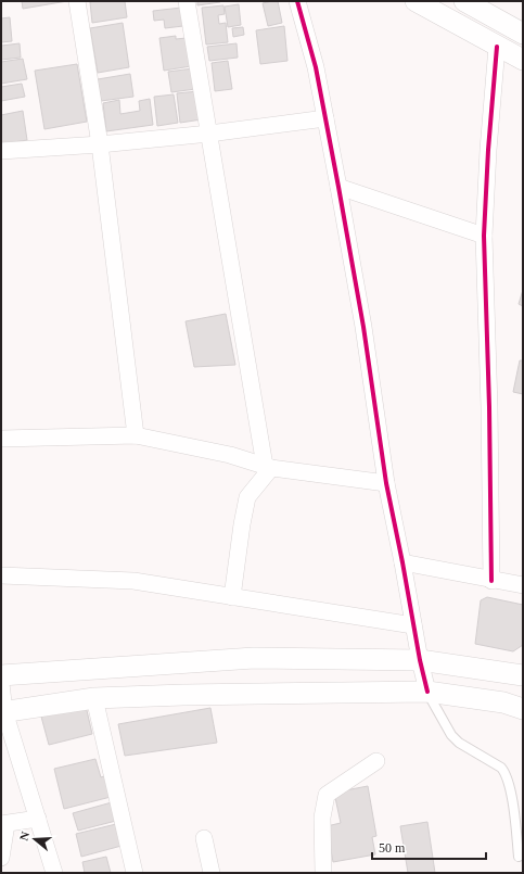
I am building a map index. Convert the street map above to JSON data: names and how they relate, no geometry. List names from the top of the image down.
{
  "scale_bar": "50 m",
  "north": "left"
}
